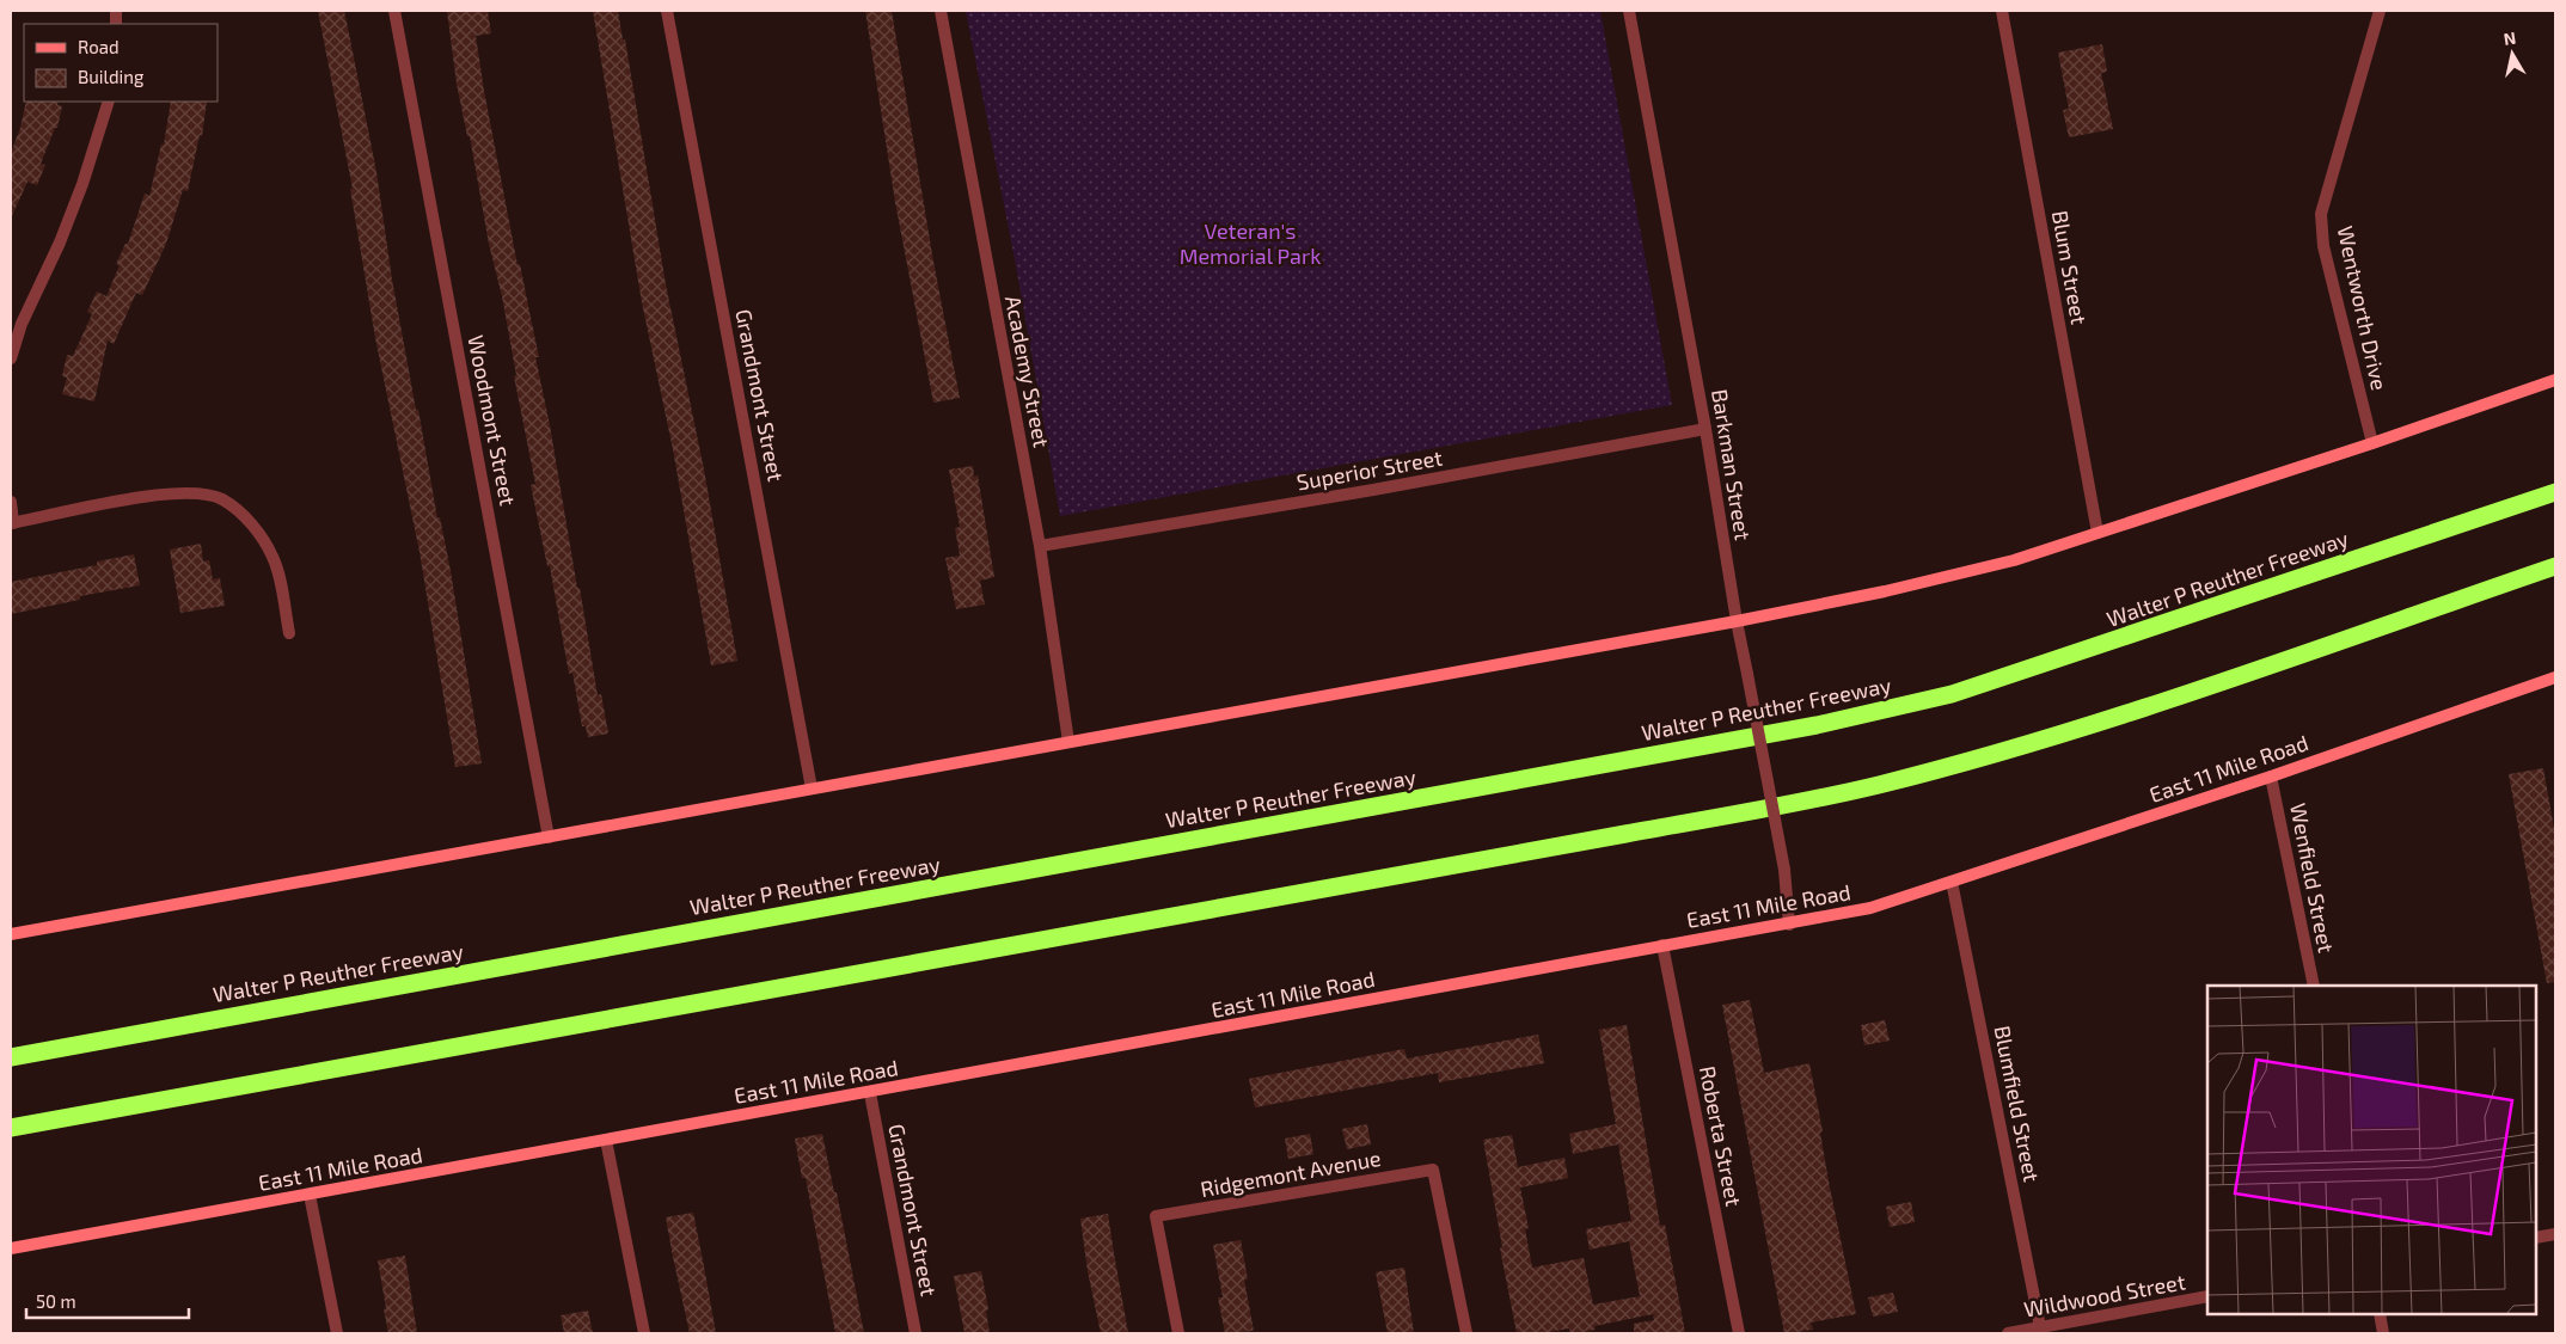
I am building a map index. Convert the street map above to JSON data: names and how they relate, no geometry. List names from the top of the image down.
{
  "streets": {
    "highway": ["Walter P Reuther Freeway"],
    "main road": ["East 11 Mile Road"],
    "street": [
      "Blum Street",
      "Wentworth Drive",
      "Academy Street",
      "Grandmont Street",
      "Woodmont Street",
      "Barkman Street",
      "Superior Street",
      "Wenfield Street",
      "Blumfield Street",
      "Roberta Street",
      "Ridgemont Avenue",
      "Wildwood Street"
    ]
  },
  "crossings": [
    ["Academy Street", "Superior Street"],
    ["Grandmont Street", "East 11 Mile Road"],
    ["Barkman Street", "Superior Street"],
    ["Barkman Street", "East 11 Mile Road"],
    ["East 11 Mile Road", "Wenfield Street"],
    ["East 11 Mile Road", "Blumfield Street"],
    ["East 11 Mile Road", "Roberta Street"],
    ["Blumfield Street", "Wildwood Street"]
  ],
  "parks": ["Veteran's Memorial Park"],
  "legend": ["Road", "Building"],
  "scale_bar": "50 m",
  "north": "top"
}
